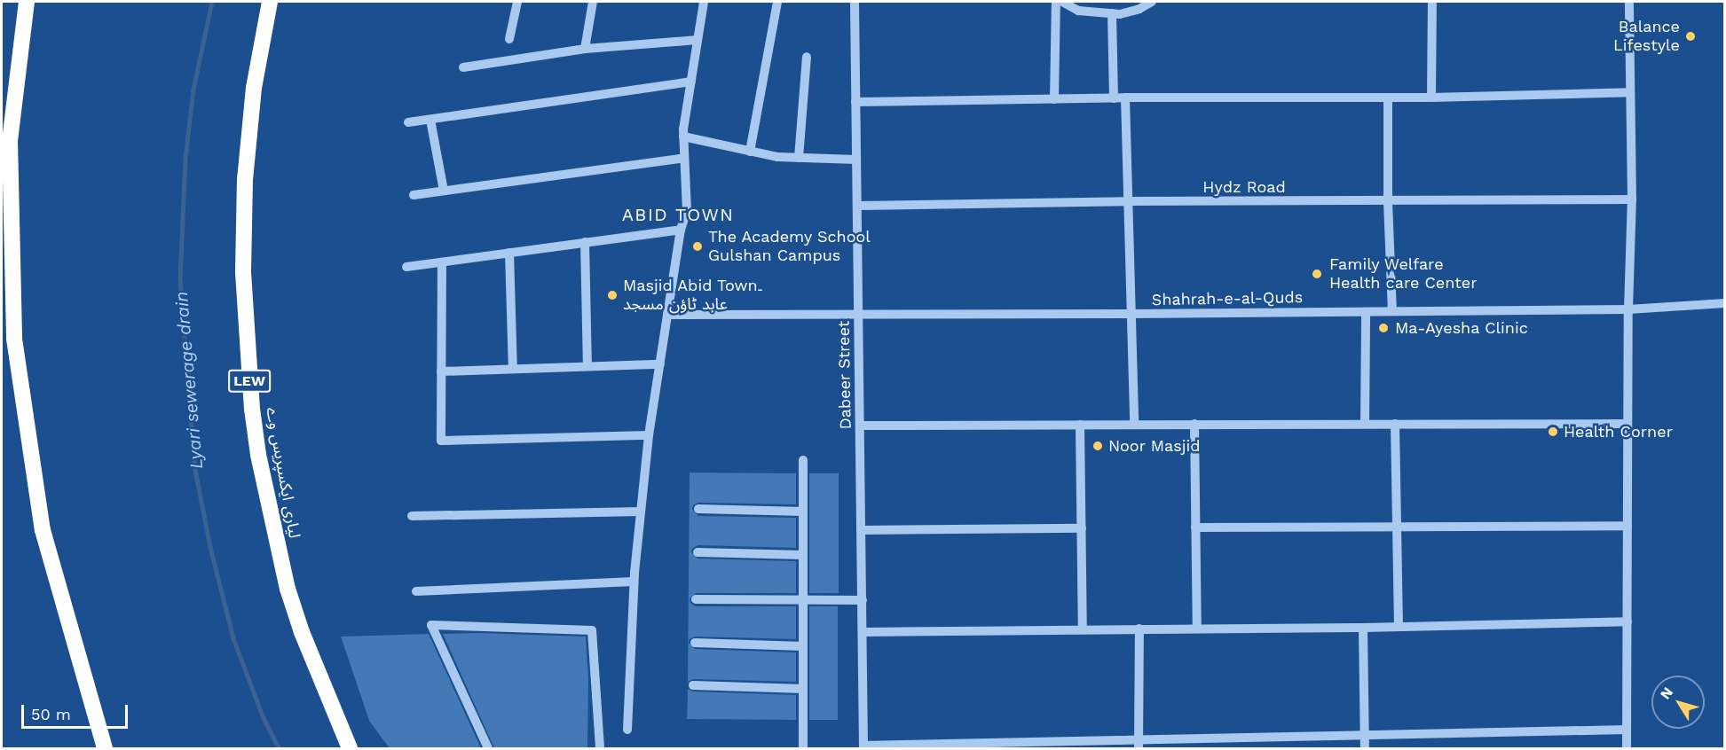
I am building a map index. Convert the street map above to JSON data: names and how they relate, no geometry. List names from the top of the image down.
{
  "streets": {
    "highway": ["LEW", "لیاری ایکسپریس وے"],
    "street": ["Hydz Road", "Shahrah-e-al-Quds", "Dabeer Street"]
  },
  "crossings": [
    ["Hydz Road", "Dabeer Street"],
    ["Shahrah-e-al-Quds", "Dabeer Street"]
  ],
  "districts": ["ABID TOWN"],
  "water": ["Lyari sewerage drain"],
  "places": [
    "Balance Lifestyle",
    "The Academy School Gulshan Campus",
    "Family Welfare Health care Center",
    "Masjid Abid Town۔ عابد ٹاؤن مسجد",
    "Ma-Ayesha Clinic",
    "Health Corner",
    "Noor Masjid"
  ],
  "scale_bar": "50 m",
  "north": "top left"
}
